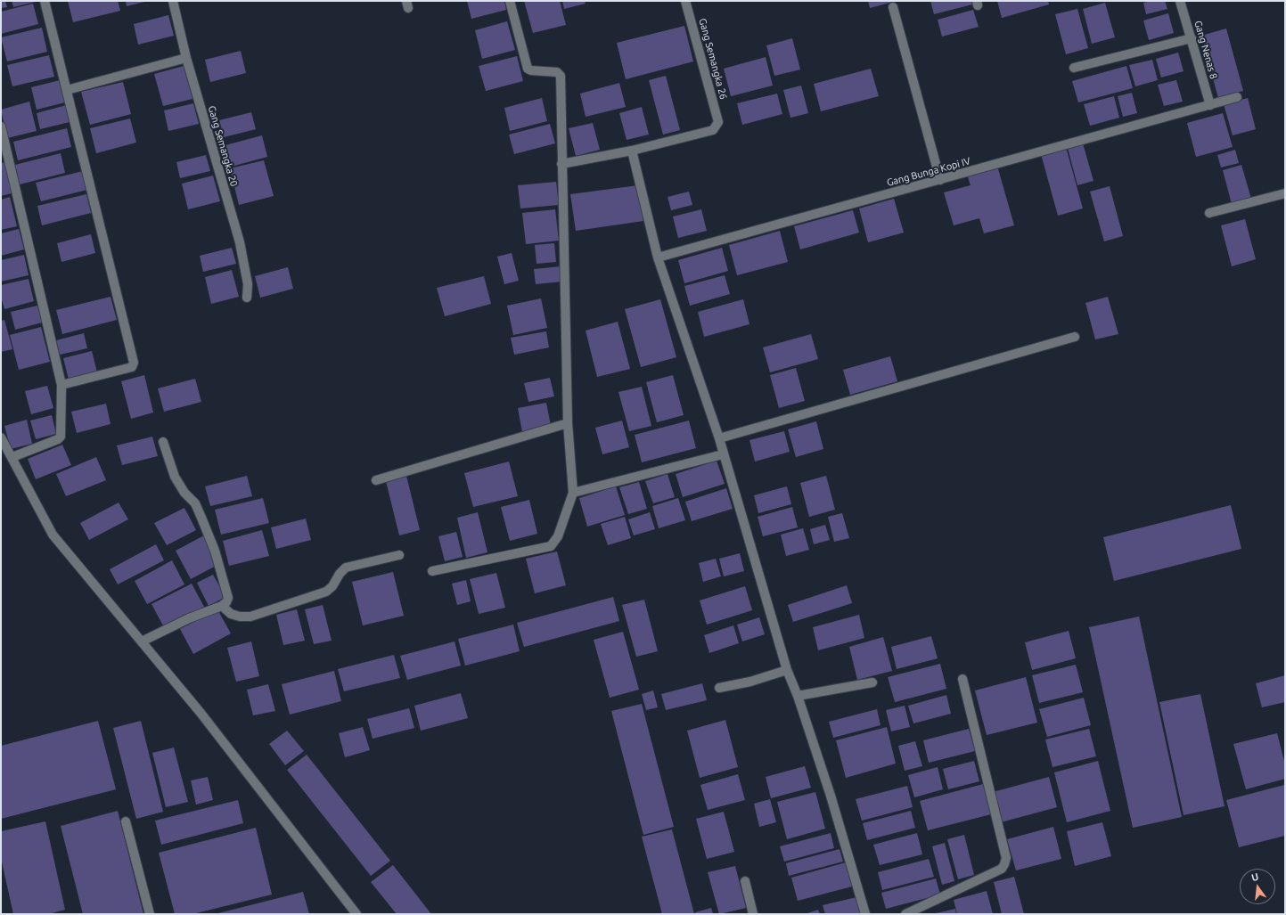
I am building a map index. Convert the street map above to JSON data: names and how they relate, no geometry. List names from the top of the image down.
{
  "streets": {
    "street": [
      "Gang Nenas 8",
      "Gang Semangka 26",
      "Gang Semangka 20",
      "Gang Bunga Kopi IV"
    ]
  },
  "crossings": [
    ["Gang Nenas 8", "Gang Bunga Kopi IV"]
  ],
  "north": "top"
}
